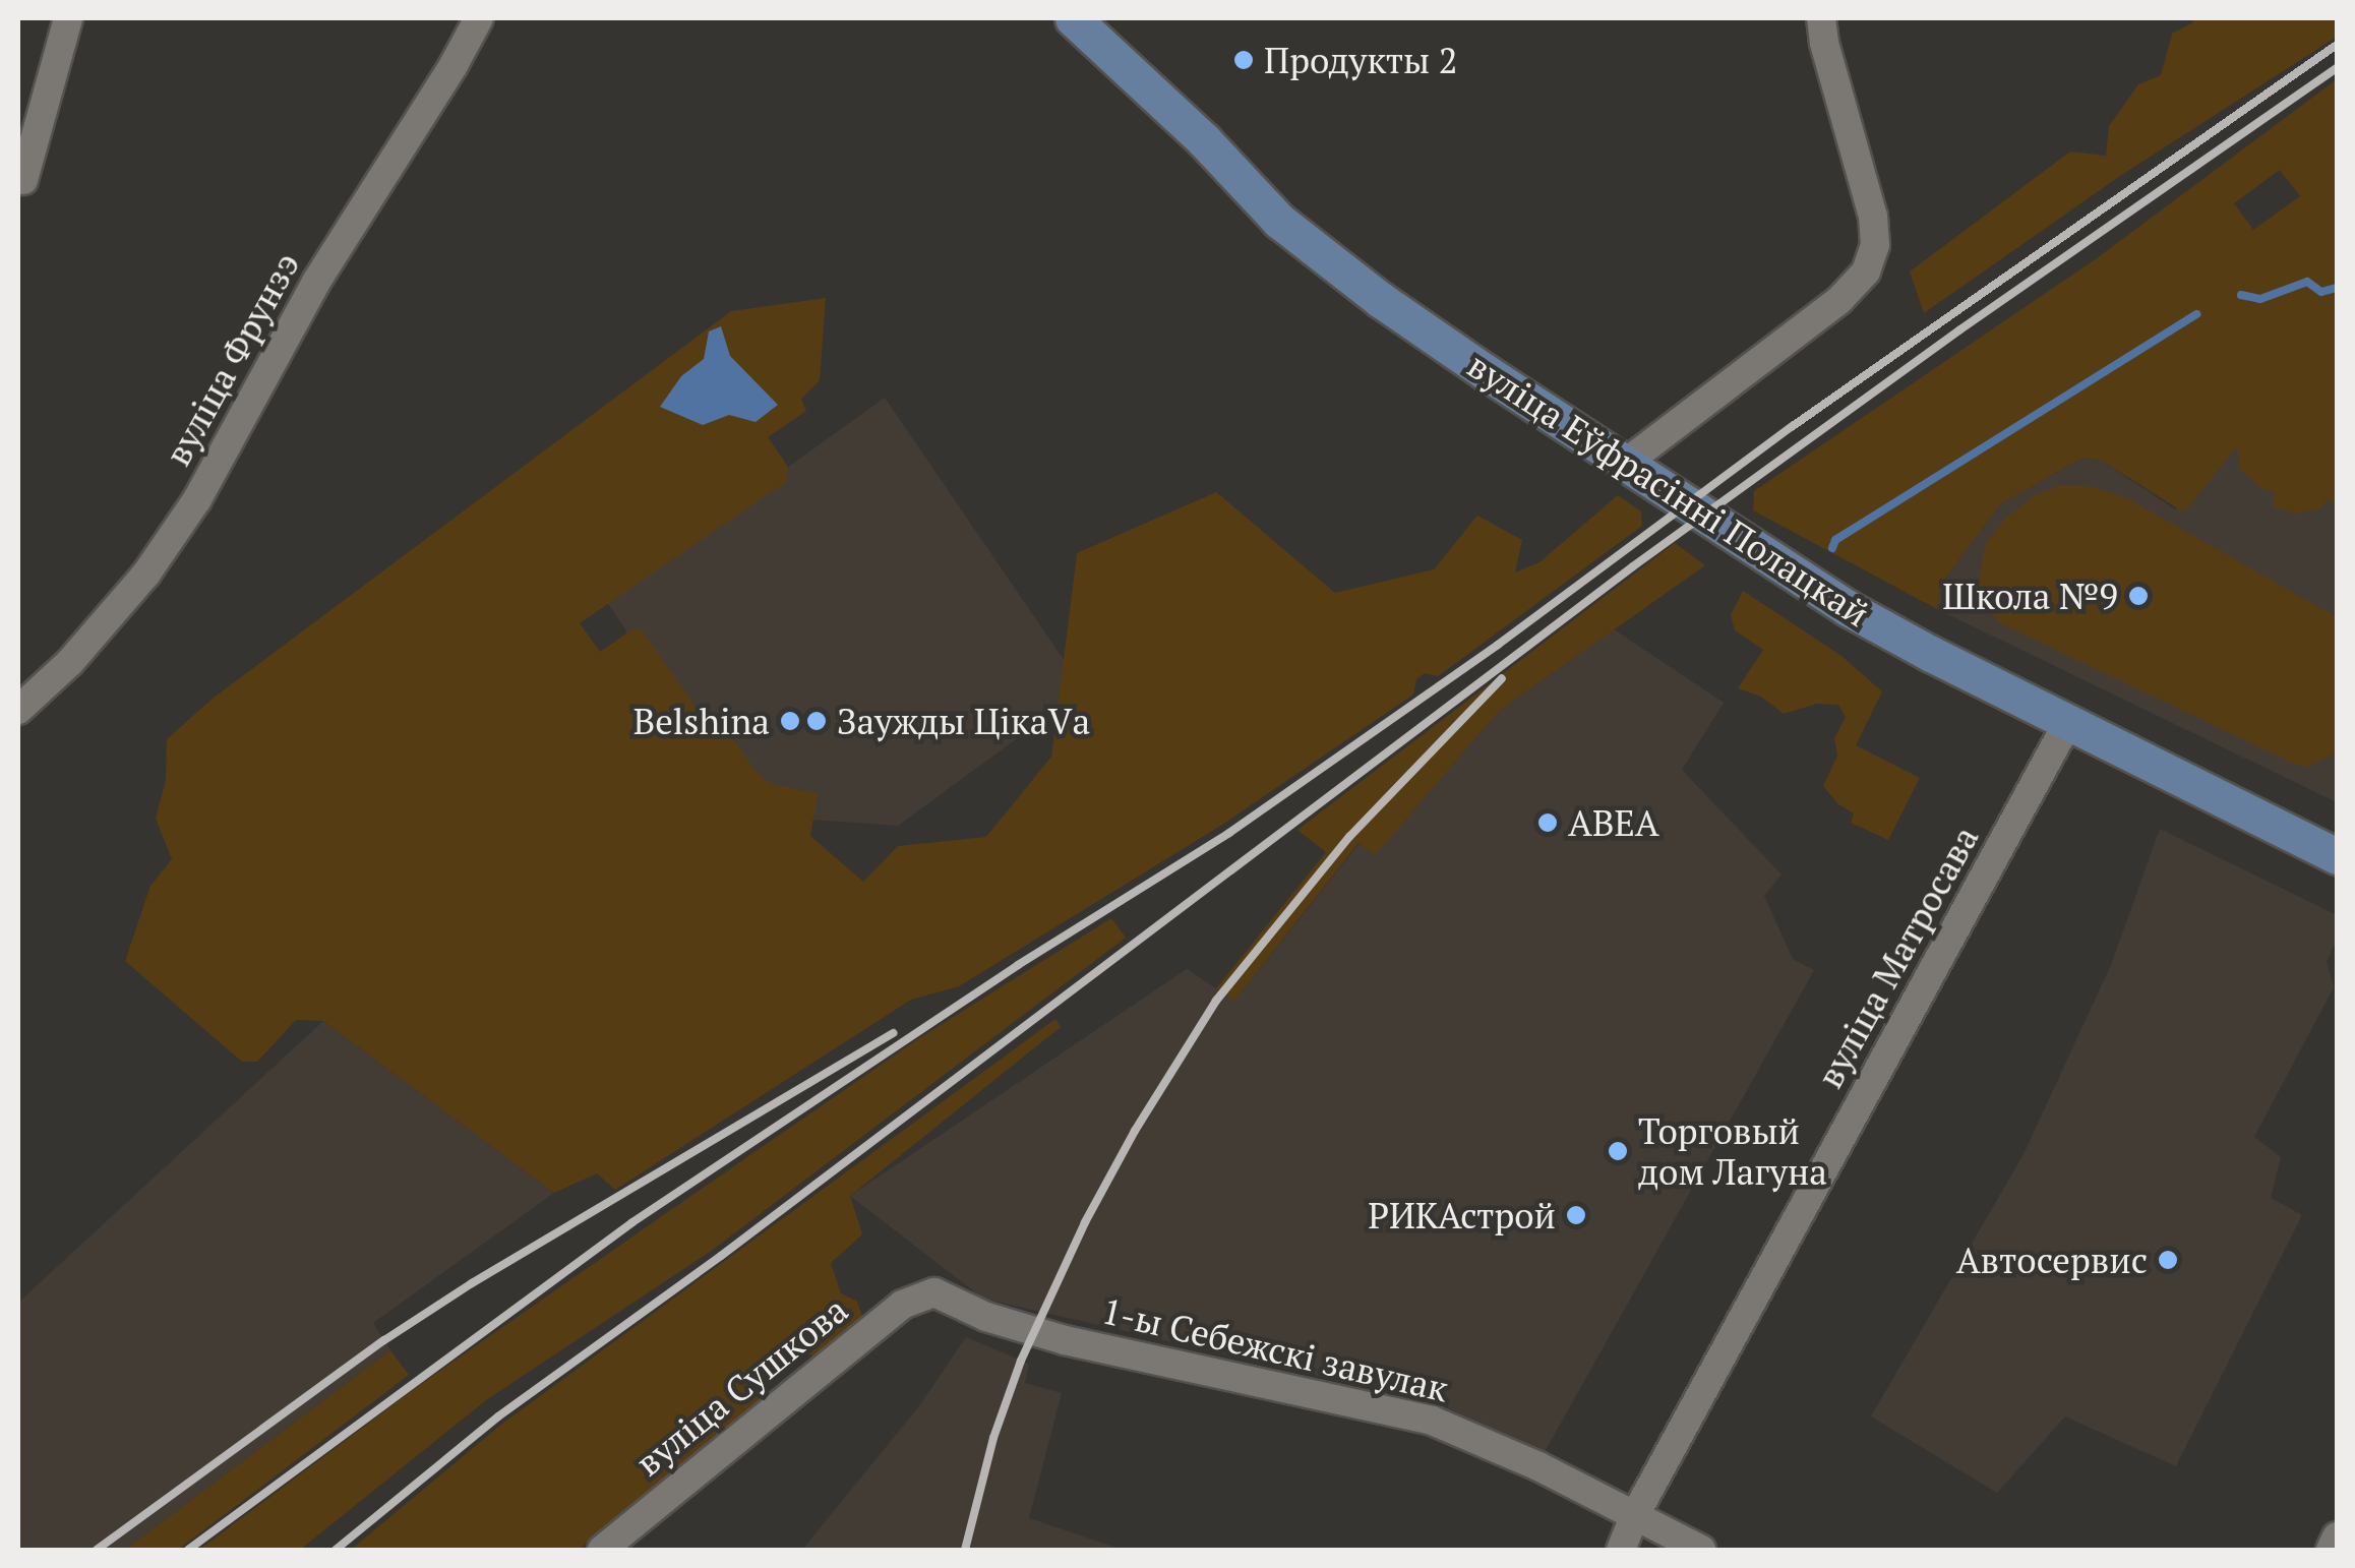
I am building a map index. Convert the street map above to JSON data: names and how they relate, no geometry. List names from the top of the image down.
{
  "streets": {
    "main road": ["вуліца Еўфрасінні Полацкай"],
    "street": [
      "вуліца Фрунзэ",
      "вуліца Матросава",
      "1-ы Себежскі завулак",
      "вуліца Сушкова"
    ]
  },
  "crossings": [
    ["вуліца Еўфрасінні Полацкай", "вуліца Матросава"],
    ["вуліца Матросава", "1-ы Себежскі завулак"],
    ["1-ы Себежскі завулак", "вуліца Сушкова"]
  ],
  "places": [
    "Продукты 2",
    "Школа №9",
    "Belshina",
    "Заужды ЦікаVа",
    "АВЕА",
    "Торговый дом Лагуна",
    "РИКАстрой",
    "Автосервис"
  ]
}
